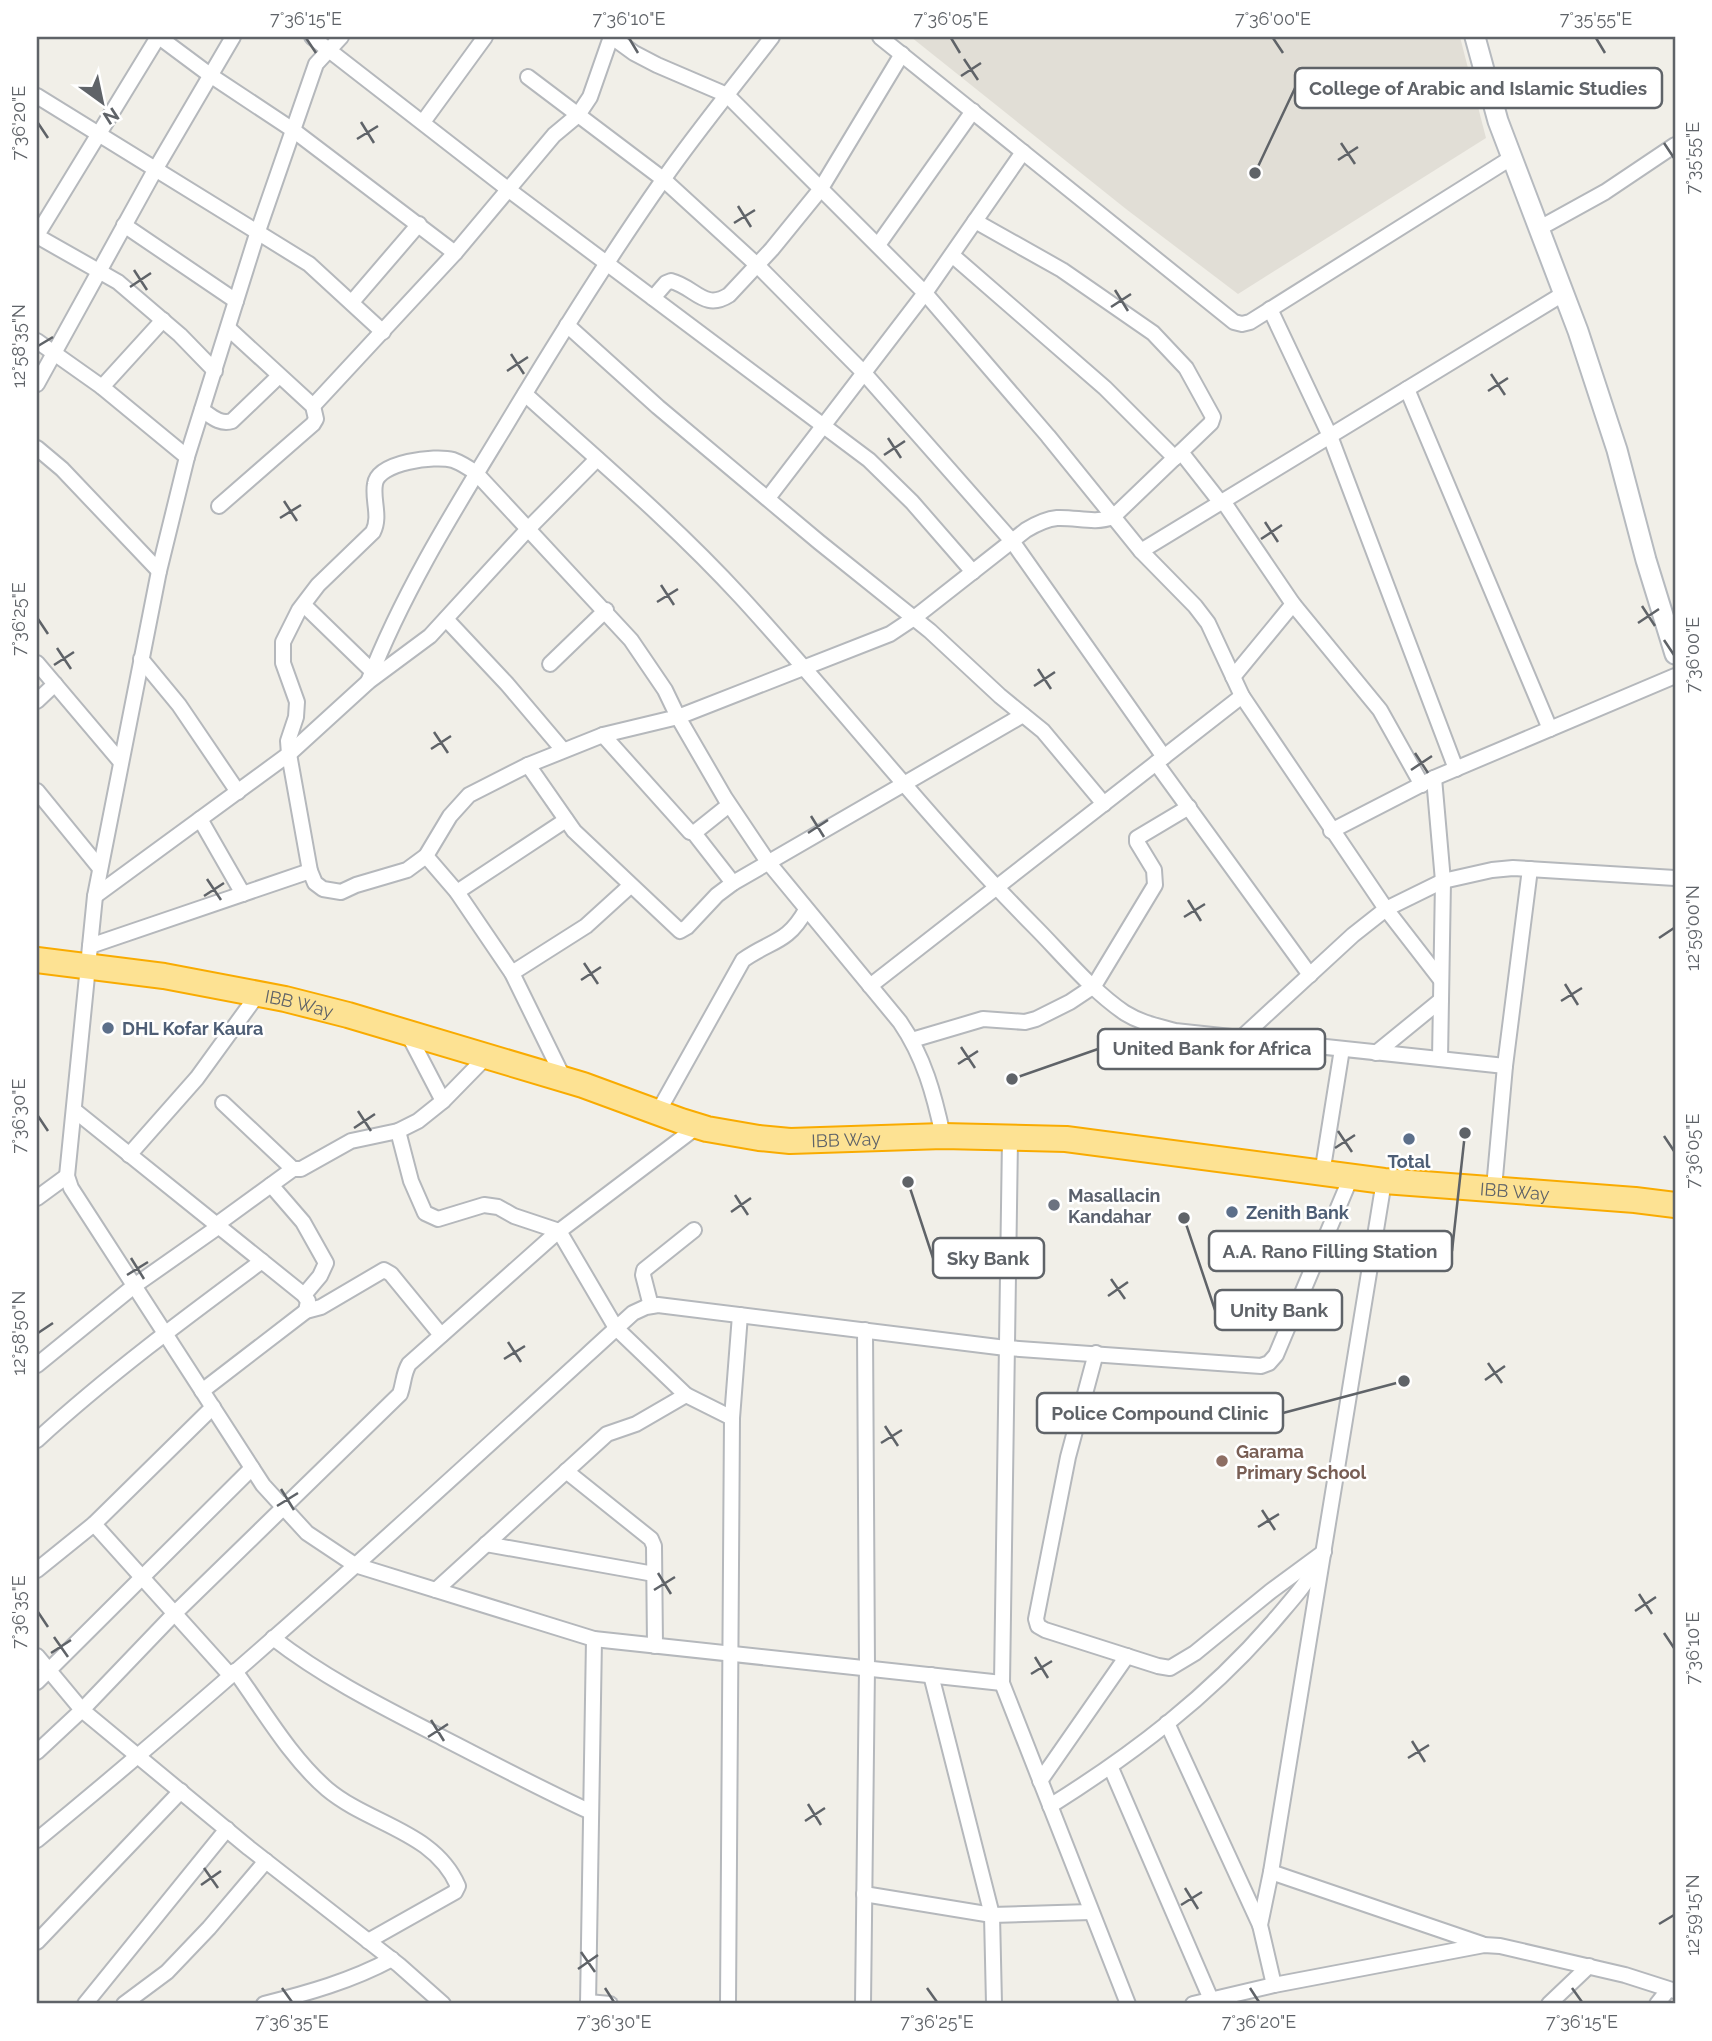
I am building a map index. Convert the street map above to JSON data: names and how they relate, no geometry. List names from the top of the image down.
{
  "streets": {
    "highway": ["IBB Way"]
  },
  "places": [
    "College of Arabic and Islamic Studies",
    "DHL Kofar Kaura",
    "United Bank for Africa",
    "A.A. Rano Filling Station",
    "Total",
    "Sky Bank",
    "Masallacin Kandahar",
    "Zenith Bank",
    "Unity Bank",
    "Police Compound Clinic",
    "Garama Primary School"
  ],
  "north": "bottom right",
  "coordinates": [
    "7°36'15\"E",
    "7°36'10\"E",
    "7°36'05\"E",
    "7°36'00\"E",
    "7°35'55\"E",
    "7°36'20\"E",
    "12°58'35\"N",
    "7°36'25\"E",
    "12°59'00\"N",
    "7°36'30\"E",
    "12°58'50\"N",
    "7°36'35\"E",
    "12°59'15\"N"
  ]
}
